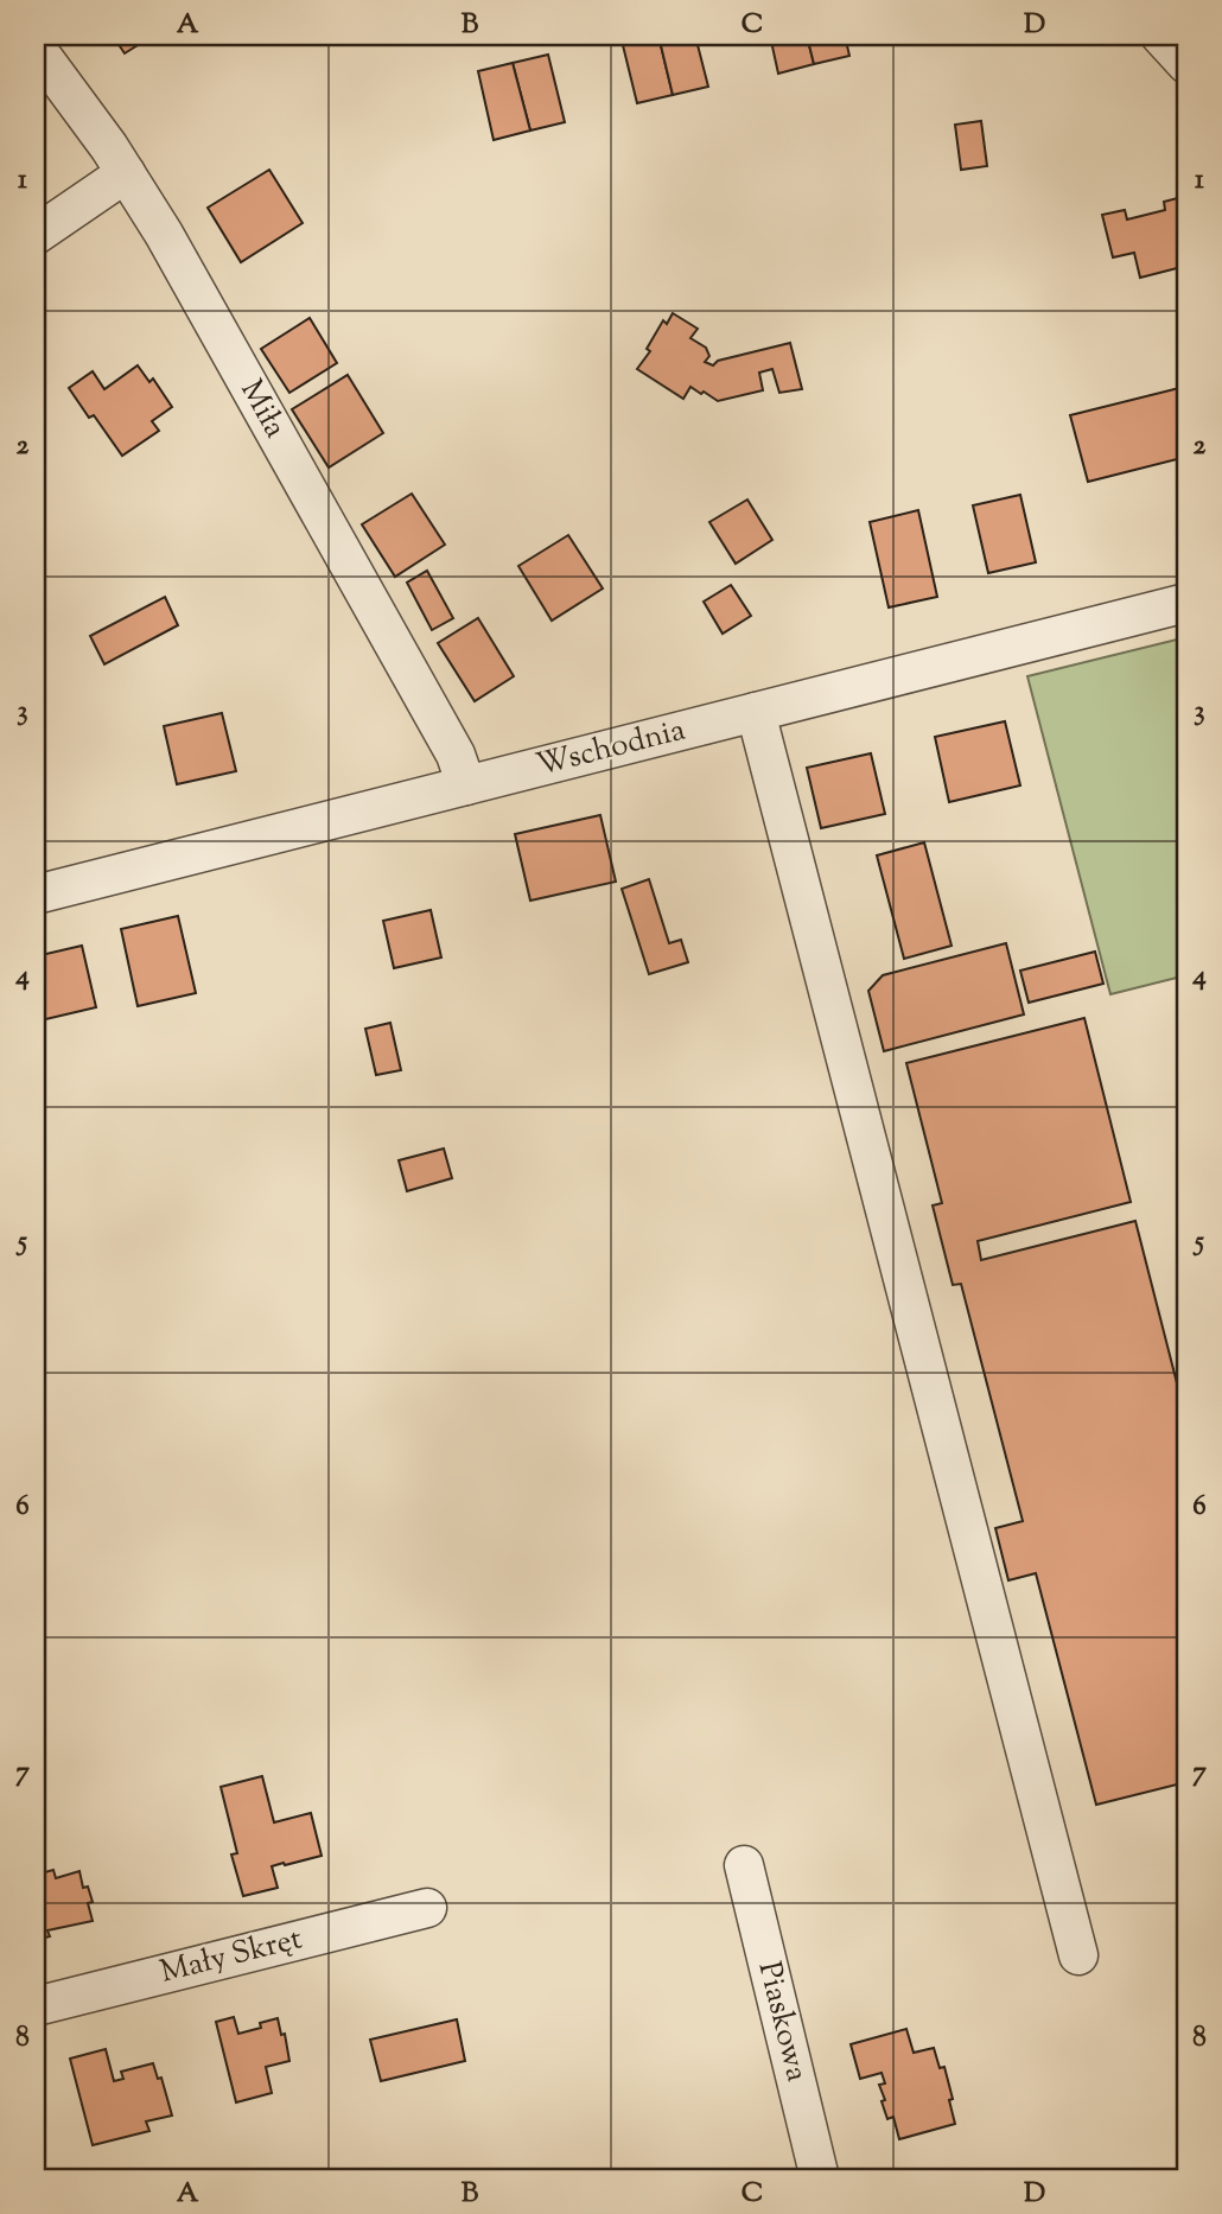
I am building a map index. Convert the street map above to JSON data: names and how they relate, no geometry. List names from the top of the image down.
{
  "streets": {
    "street": [
      "Miła",
      "Wschodnia",
      "Mały Skręt",
      "Piaskowa"
    ]
  },
  "crossings": [
    ["Miła", "Wschodnia"]
  ],
  "grid": {
    "columns": [
      "A",
      "B",
      "C",
      "D"
    ],
    "rows": [
      "1",
      "2",
      "3",
      "4",
      "5",
      "6",
      "7",
      "8"
    ]
  }
}
